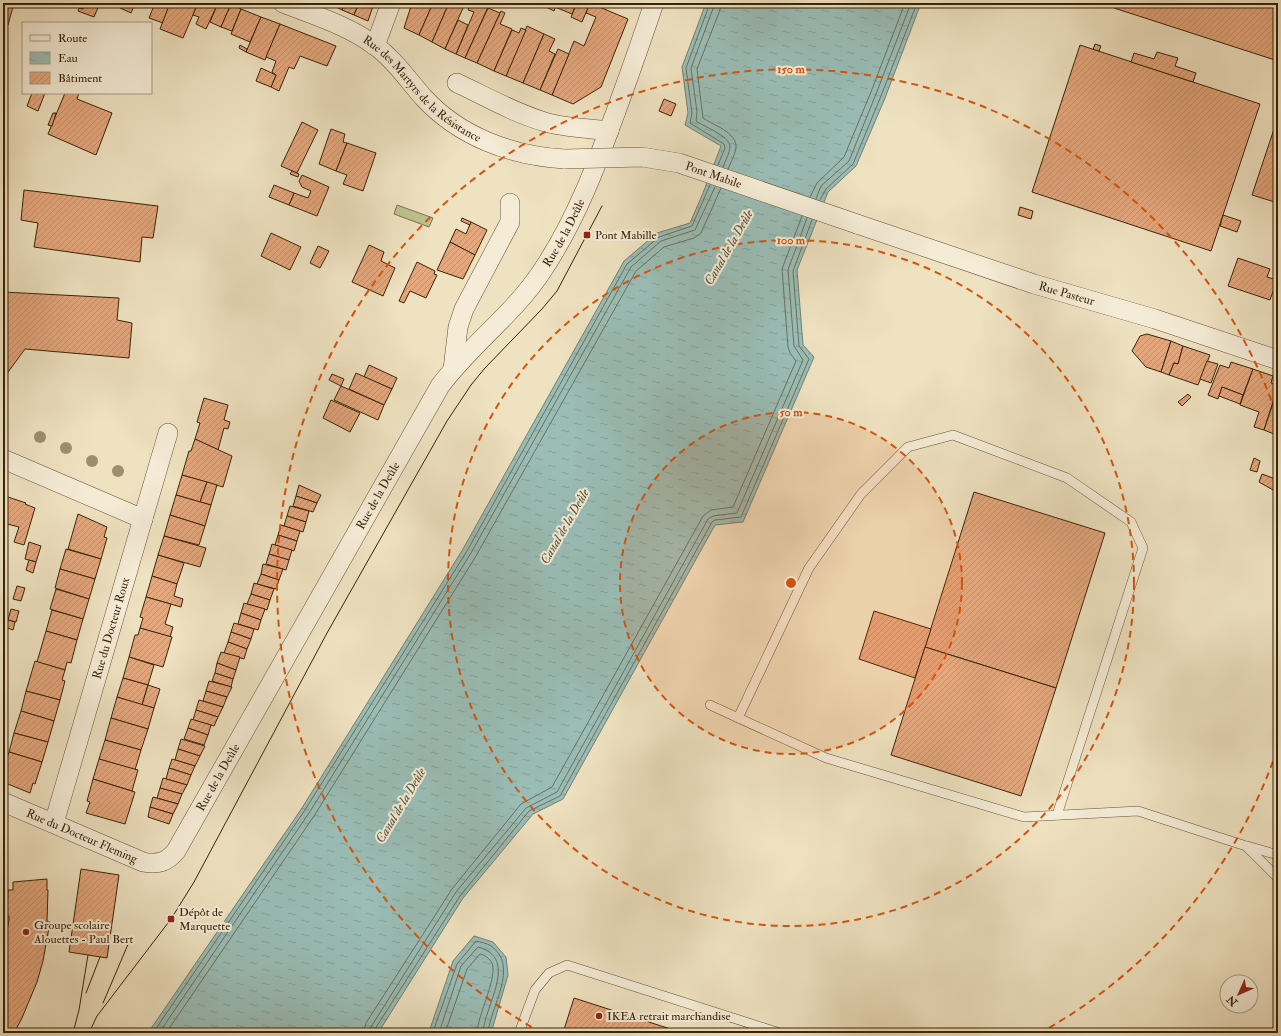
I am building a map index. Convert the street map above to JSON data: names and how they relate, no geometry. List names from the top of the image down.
{
  "streets": {
    "street": [
      "Rue des Martyrs de la Résistance",
      "Pont Mabile",
      "Rue de la Deûle",
      "Rue Pasteur",
      "Rue du Docteur Roux",
      "Rue du Docteur Fleming"
    ]
  },
  "crossings": [
    ["Rue des Martyrs de la Résistance", "Pont Mabile"],
    ["Pont Mabile", "Rue Pasteur"],
    ["Rue de la Deûle", "Rue du Docteur Fleming"],
    ["Rue du Docteur Roux", "Rue du Docteur Fleming"]
  ],
  "water": ["Canal de la Deûle"],
  "places": {
    "transit": ["Pont Mabille", "Dépôt de Marquette"],
    "other": ["Groupe scolaire Alouettes - Paul Bert", "IKEA retrait marchandise"]
  },
  "legend": ["Route", "Eau", "Bâtiment"],
  "north": "bottom left",
  "rings": ["150 m", "100 m", "50 m"]
}
